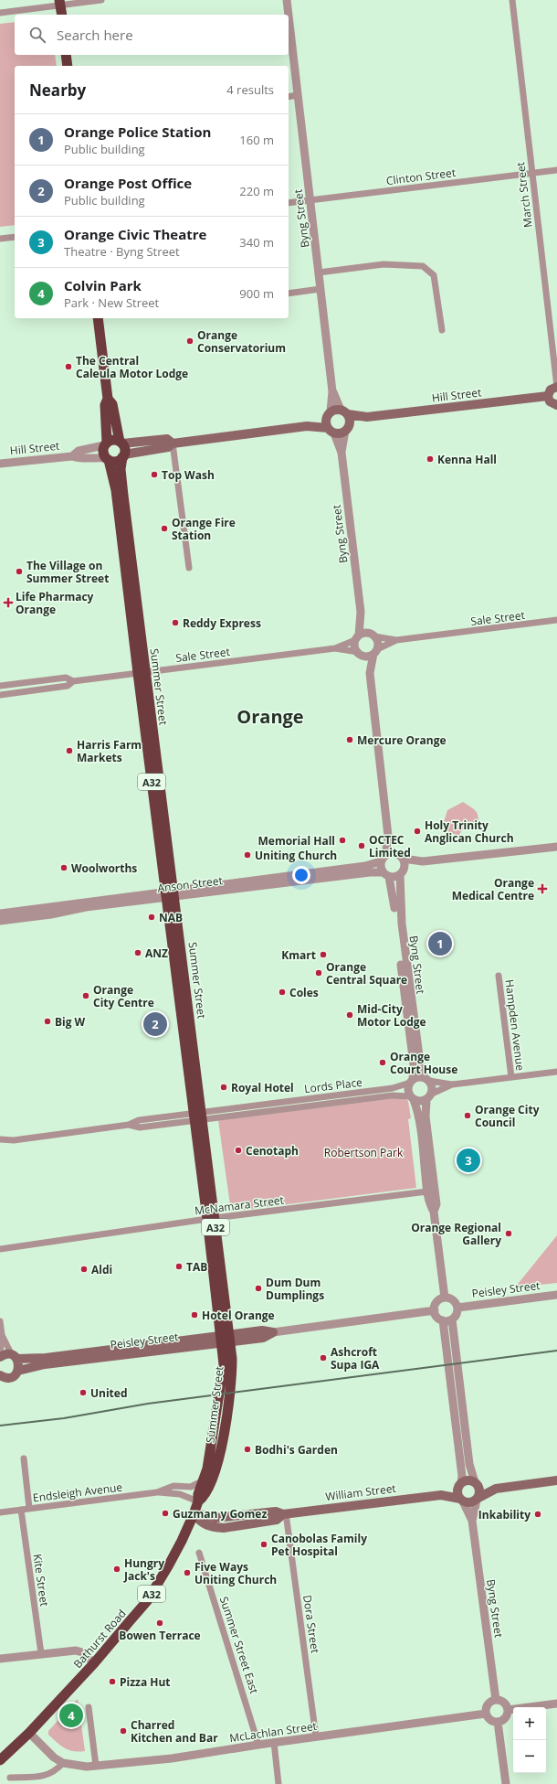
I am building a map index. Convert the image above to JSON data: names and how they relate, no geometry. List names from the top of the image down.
{
  "streets": {
    "highway": ["Summer Street", "A32", "Bathurst Road"],
    "main road": ["Hill Street", "Peisley Street", "William Street"],
    "street": [
      "Clinton Street",
      "March Street",
      "Byng Street",
      "Sale Street",
      "Anson Street",
      "Hampden Avenue",
      "Lords Place",
      "McNamara Street",
      "Endsleigh Avenue",
      "Kite Street",
      "Dora Street",
      "Summer Street East",
      "McLachlan Street"
    ]
  },
  "crossings": [
    ["Clinton Street", "March Street"],
    ["Clinton Street", "Byng Street"],
    ["Byng Street", "Hill Street"],
    ["Byng Street", "Sale Street"],
    ["Byng Street", "Anson Street"],
    ["Byng Street", "Lords Place"],
    ["Byng Street", "William Street"],
    ["Byng Street", "McLachlan Street"],
    ["Hill Street", "Summer Street"],
    ["Hill Street", "A32"],
    ["Sale Street", "Summer Street"],
    ["Summer Street", "A32"],
    ["Summer Street", "Anson Street"],
    ["Summer Street", "Lords Place"],
    ["Summer Street", "McNamara Street"],
    ["Summer Street", "Peisley Street"],
    ["Summer Street", "Endsleigh Avenue"],
    ["Summer Street", "William Street"],
    ["Summer Street", "Bathurst Road"],
    ["Endsleigh Avenue", "Kite Street"],
    ["William Street", "Dora Street"],
    ["William Street", "Bathurst Road"],
    ["Dora Street", "McLachlan Street"],
    ["Bathurst Road", "McLachlan Street"],
    ["Summer Street East", "McLachlan Street"]
  ],
  "districts": ["Orange"],
  "parks": ["Robertson Park"],
  "places": {
    "other": [
      "Orange Conservatorium",
      "The Central Caleula Motor Lodge",
      "Kenna Hall",
      "Top Wash",
      "Orange Fire Station",
      "The Village on Summer Street",
      "Reddy Express",
      "Mercure Orange",
      "Harris Farm Markets",
      "Holy Trinity Anglican Church",
      "Memorial Hall",
      "OCTEC Limited",
      "Uniting Church",
      "Woolworths",
      "NAB",
      "ANZ",
      "Kmart",
      "Orange Central Square",
      "Coles",
      "Orange City Centre",
      "Mid-City Motor Lodge",
      "Big W",
      "Orange Court House",
      "Royal Hotel",
      "Orange City Council",
      "Cenotaph",
      "Orange Regional Gallery",
      "TAB",
      "Aldi",
      "Dum Dum Dumplings",
      "Hotel Orange",
      "Ashcroft Supa IGA",
      "United",
      "Bodhi's Garden",
      "Guzman y Gomez",
      "Inkability",
      "Canobolas Family Pet Hospital",
      "Hungry Jack's",
      "Five Ways Uniting Church",
      "Bowen Terrace",
      "Pizza Hut",
      "Charred Kitchen and Bar"
    ],
    "health": ["Life Pharmacy Orange", "Orange Medical Centre"]
  },
  "page": {
    "search": "Search here",
    "heading": ["Nearby", "4 results"],
    "list": [
      {
        "mark": "1",
        "name": "Orange Police Station",
        "note": "Public building",
        "value": "160 m"
      },
      {
        "mark": "2",
        "name": "Orange Post Office",
        "note": "Public building",
        "value": "220 m"
      },
      {
        "mark": "3",
        "name": "Orange Civic Theatre",
        "note": "Theatre · Byng Street",
        "value": "340 m"
      },
      {
        "mark": "4",
        "name": "Colvin Park",
        "note": "Park · New Street",
        "value": "900 m"
      }
    ],
    "pins": [
      "1",
      "2",
      "3",
      "4"
    ],
    "map_buttons": ["+", "−"]
  }
}
